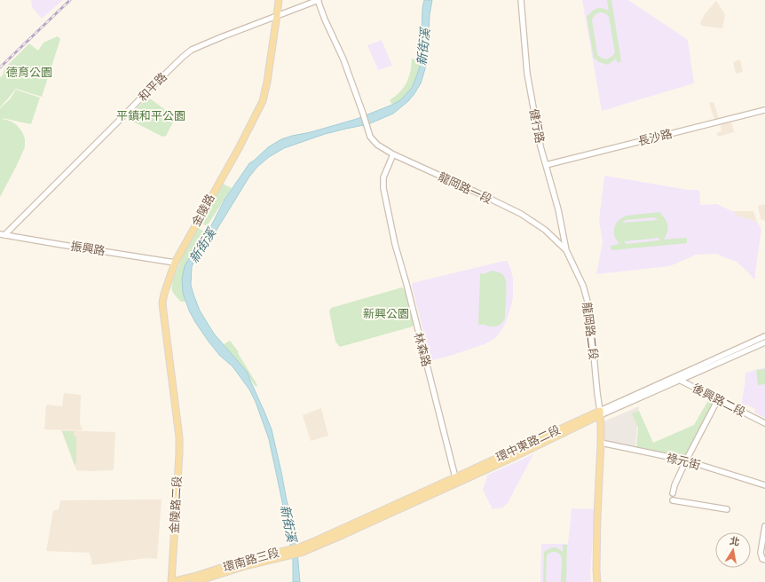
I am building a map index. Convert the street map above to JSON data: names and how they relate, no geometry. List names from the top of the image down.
{
  "streets": {
    "main road": [
      "金陵路",
      "環中東路二段",
      "金陵路二段",
      "環南路三段"
    ],
    "street": [
      "和平路",
      "健行路",
      "長沙路",
      "龍岡路一段",
      "振興路",
      "龍岡路二段",
      "林森路",
      "後興路二段",
      "祿元街"
    ]
  },
  "crossings": [
    ["和平路", "龍岡路一段"],
    ["和平路", "金陵路"],
    ["和平路", "振興路"],
    ["健行路", "長沙路"],
    ["健行路", "龍岡路一段"],
    ["健行路", "龍岡路二段"],
    ["龍岡路一段", "龍岡路二段"],
    ["龍岡路一段", "林森路"],
    ["金陵路", "振興路"],
    ["金陵路", "金陵路二段"],
    ["龍岡路二段", "環中東路二段"],
    ["林森路", "環中東路二段"],
    ["後興路二段", "環中東路二段"],
    ["環中東路二段", "環南路三段"],
    ["金陵路二段", "環南路三段"]
  ],
  "water": ["新街溪"],
  "parks": ["德育公園", "平鎮和平公園", "新興公園"],
  "north": "top"
}
